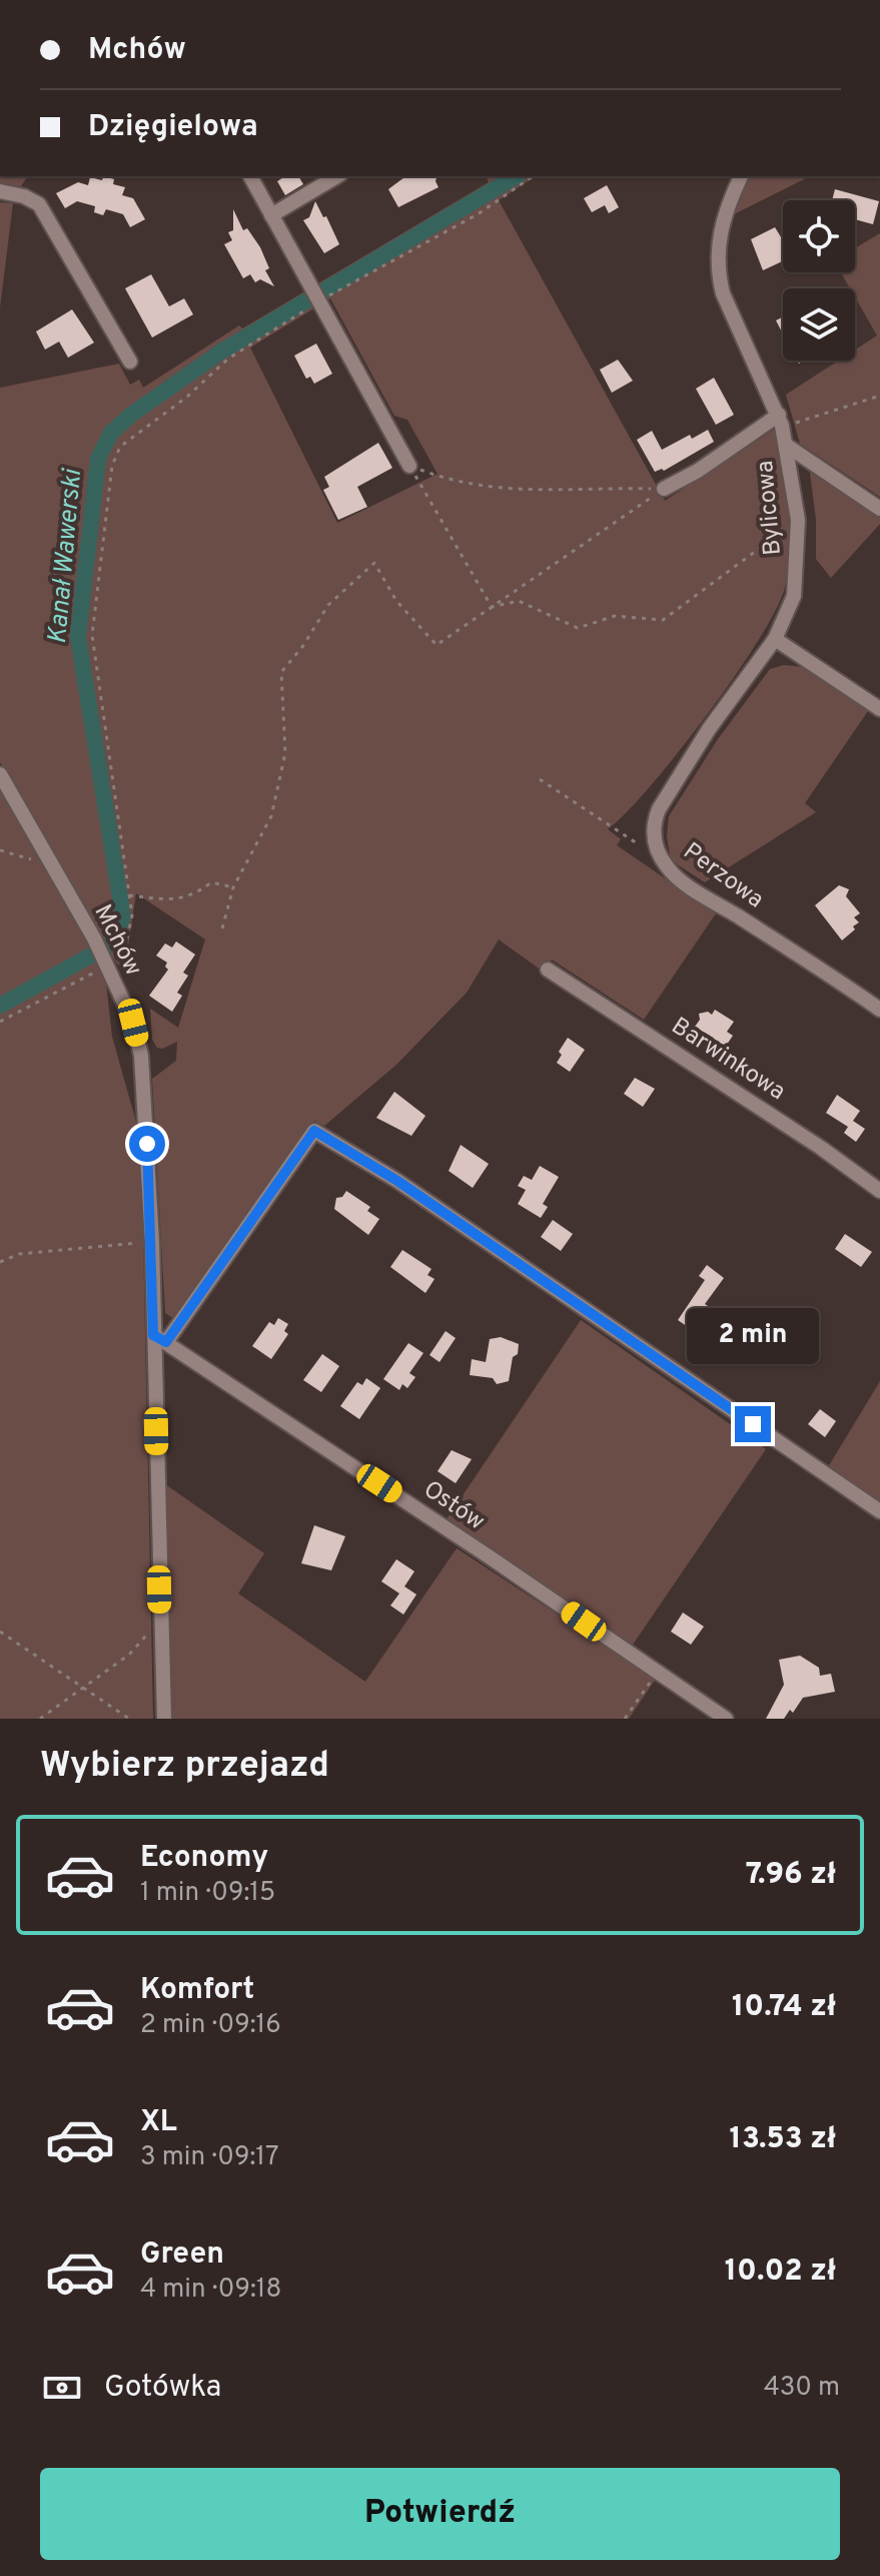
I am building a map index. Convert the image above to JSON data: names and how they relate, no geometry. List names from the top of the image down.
{
  "streets": {
    "street": [
      "Bylicowa",
      "Perzowa",
      "Mchów",
      "Barwinkowa",
      "Ostów"
    ]
  },
  "crossings": [
    ["Bylicowa", "Perzowa"],
    ["Mchów", "Ostów"]
  ],
  "water": ["Kanał Wawerski"],
  "page": {
    "banner": ["Mchów", "Dzięgielowa"],
    "bubble": "2 min",
    "heading": "Wybierz przejazd",
    "list": [
      {
        "name": "Economy",
        "note": "1 min · 09:15",
        "value": "7.96 zł"
      },
      {
        "name": "Komfort",
        "note": "2 min · 09:16",
        "value": "10.74 zł"
      },
      {
        "name": "XL",
        "note": "3 min · 09:17",
        "value": "13.53 zł"
      },
      {
        "name": "Green",
        "note": "4 min · 09:18",
        "value": "10.02 zł"
      }
    ],
    "pay": ["Gotówka", "430 m"],
    "buttons": "Potwierdź"
  }
}
